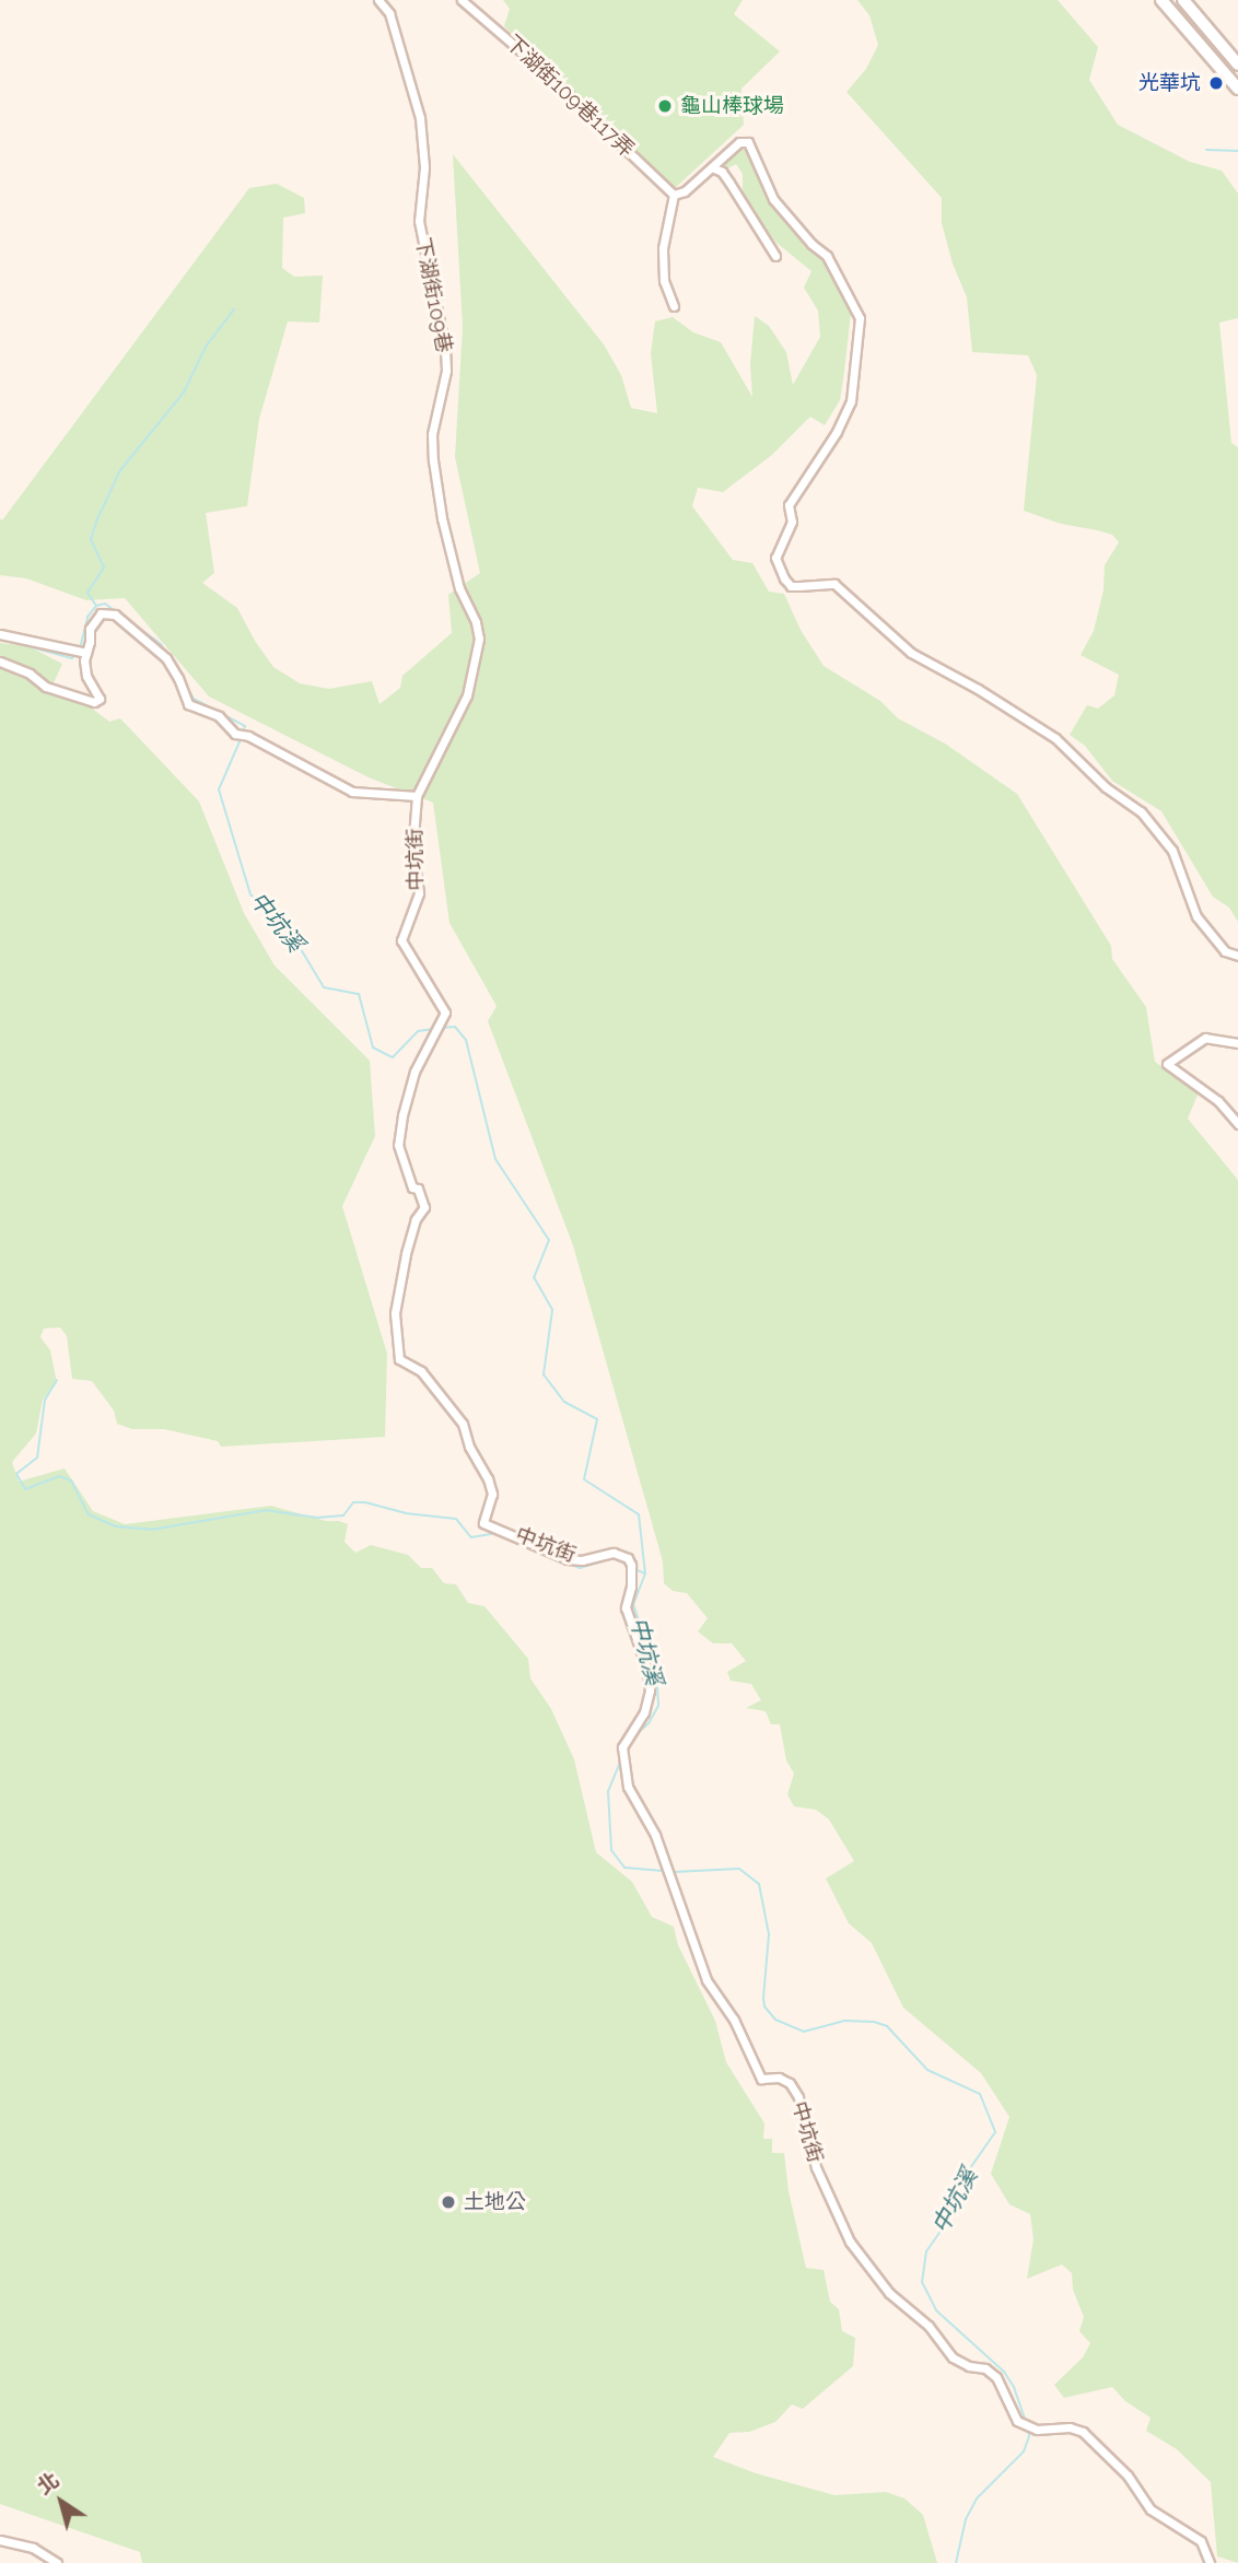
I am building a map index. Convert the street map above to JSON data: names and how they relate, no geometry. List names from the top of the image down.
{
  "streets": {
    "street": ["下湖街109巷117弄", "下湖街109巷", "中坑街"]
  },
  "crossings": [
    ["下湖街109巷", "中坑街"]
  ],
  "water": ["中坑溪"],
  "places": ["光華坑", "龜山棒球場", "土地公"],
  "north": "top left"
}
